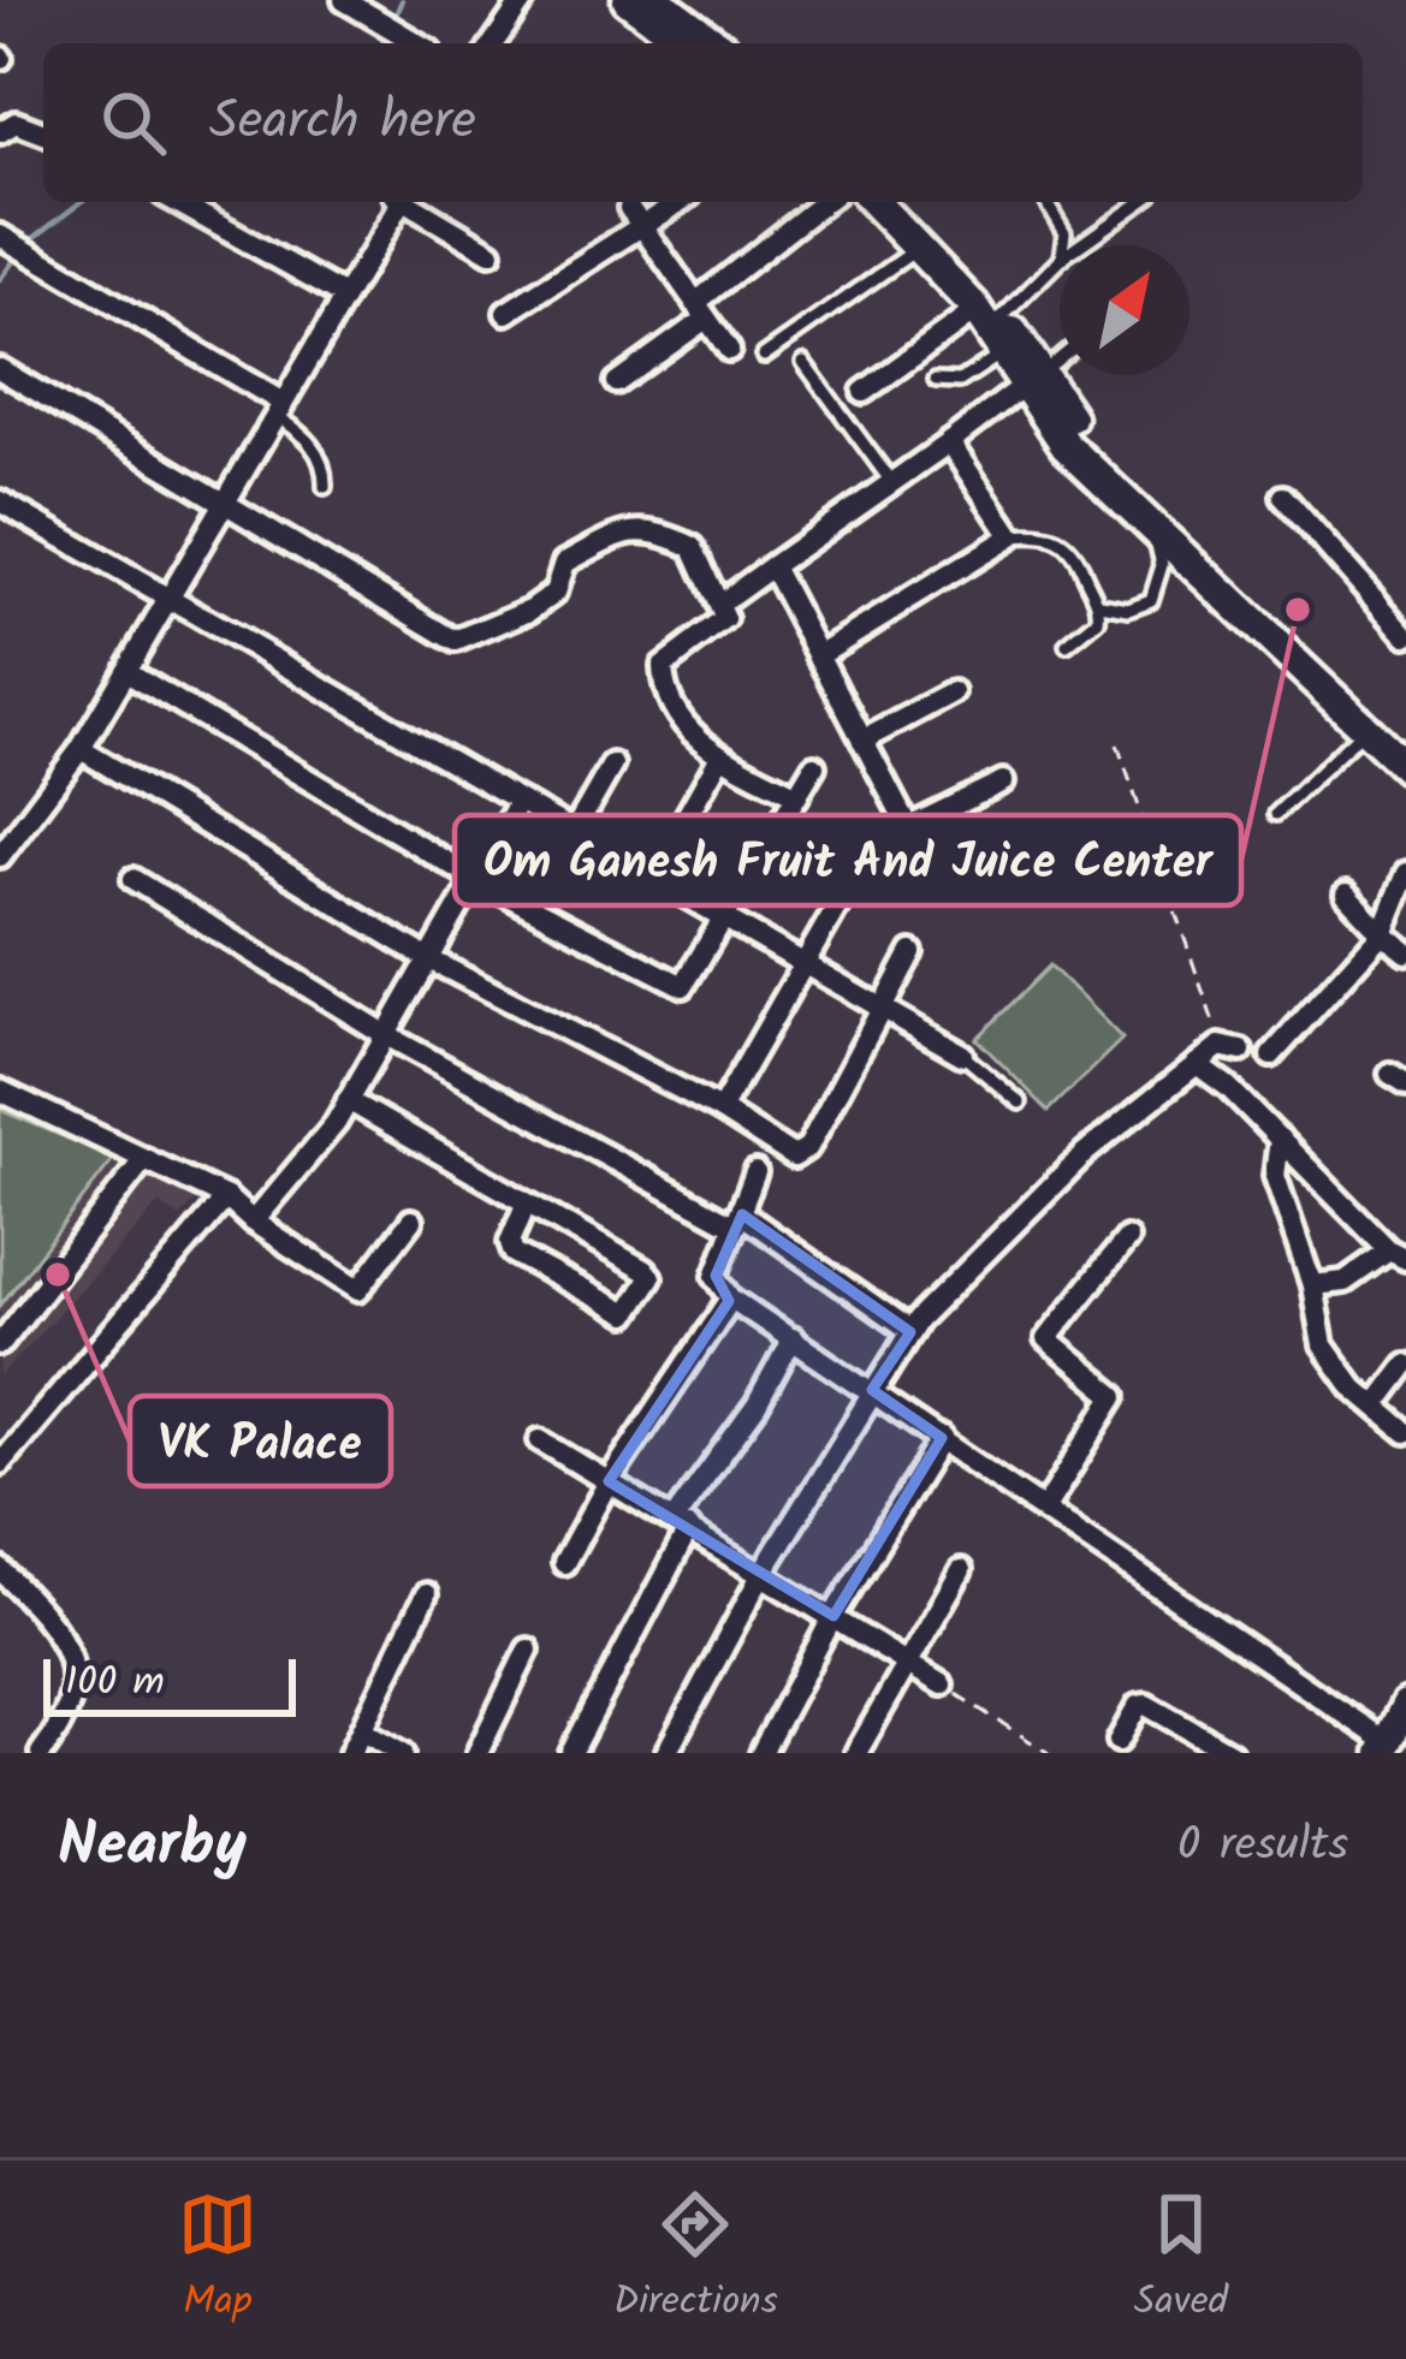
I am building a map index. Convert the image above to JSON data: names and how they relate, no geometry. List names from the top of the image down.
{
  "places": ["Om Ganesh Fruit And Juice Center", "VK Palace"],
  "scale_bar": "100 m",
  "north": "top right",
  "page": {
    "search": "Search here",
    "scale": "100 m",
    "heading": ["Nearby", "0 results"],
    "nav": ["Map", "Directions", "Saved"]
  }
}
